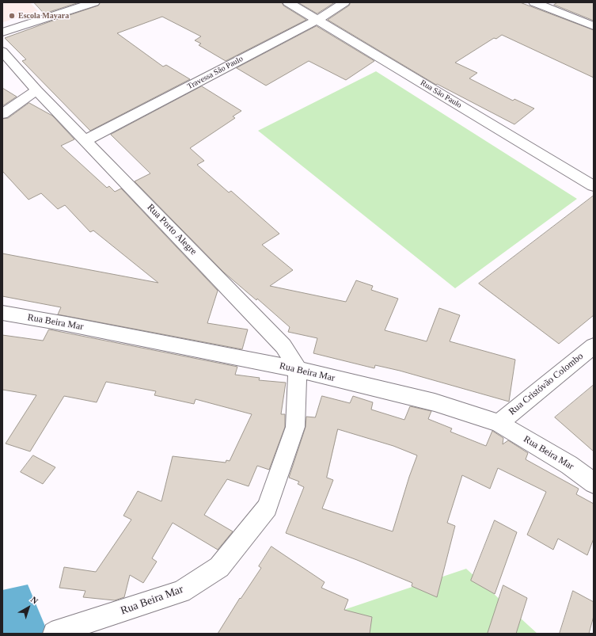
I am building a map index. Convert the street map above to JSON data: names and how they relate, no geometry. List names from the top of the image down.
{
  "streets": {
    "street": [
      "Travessa São Paulo",
      "Rua São Paulo",
      "Rua Porto Alegre",
      "Rua Beira Mar",
      "Rua Cristóvão Colombo"
    ]
  },
  "crossings": [
    ["Travessa São Paulo", "Rua São Paulo"],
    ["Travessa São Paulo", "Rua Porto Alegre"],
    ["Rua Porto Alegre", "Rua Beira Mar"],
    ["Rua Beira Mar", "Rua Cristóvão Colombo"]
  ],
  "places": ["Escola Mayara"],
  "north": "top right"
}
